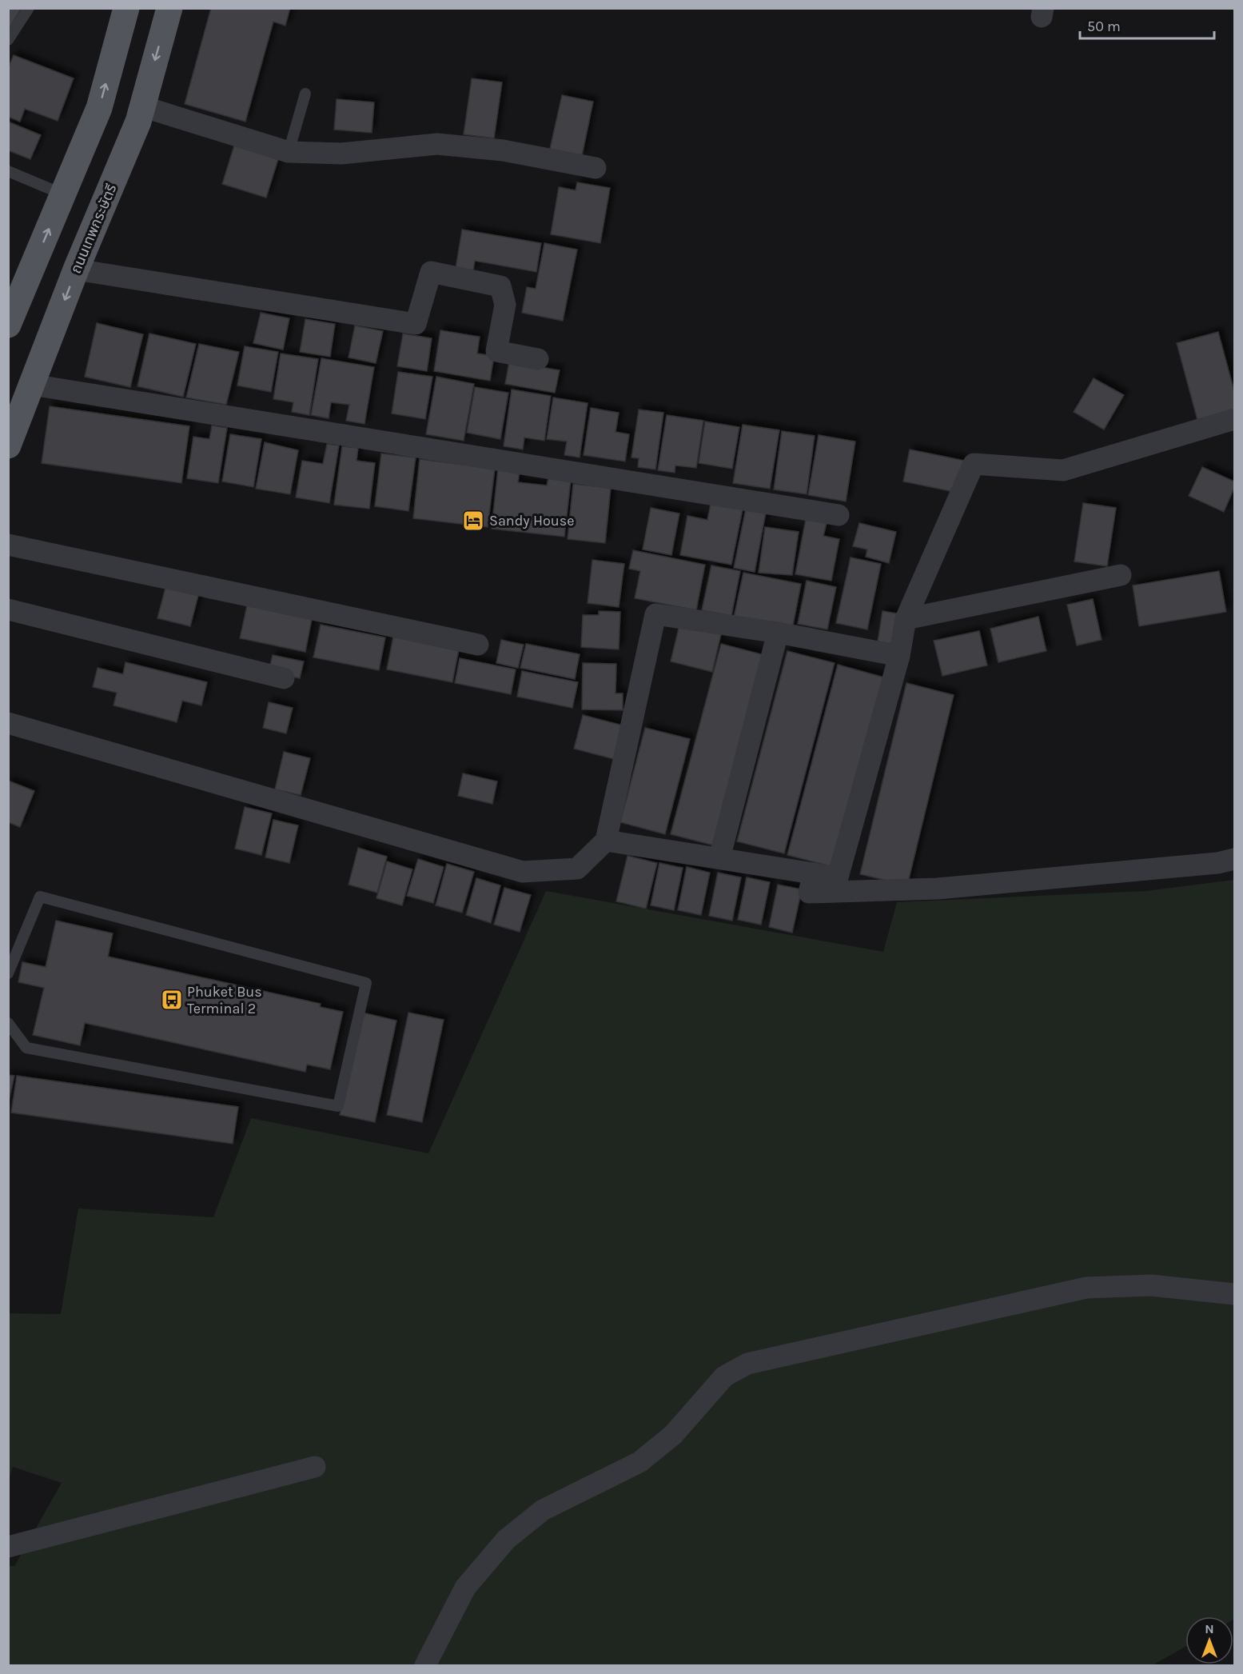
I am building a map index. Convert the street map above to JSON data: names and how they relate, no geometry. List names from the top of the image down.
{
  "streets": {
    "main road": ["ถนนเทพกระษัตรี"]
  },
  "places": {
    "hotel": ["Sandy House"],
    "bus stop": ["Phuket Bus Terminal 2"]
  },
  "scale_bar": "50 m",
  "north": "top"
}
